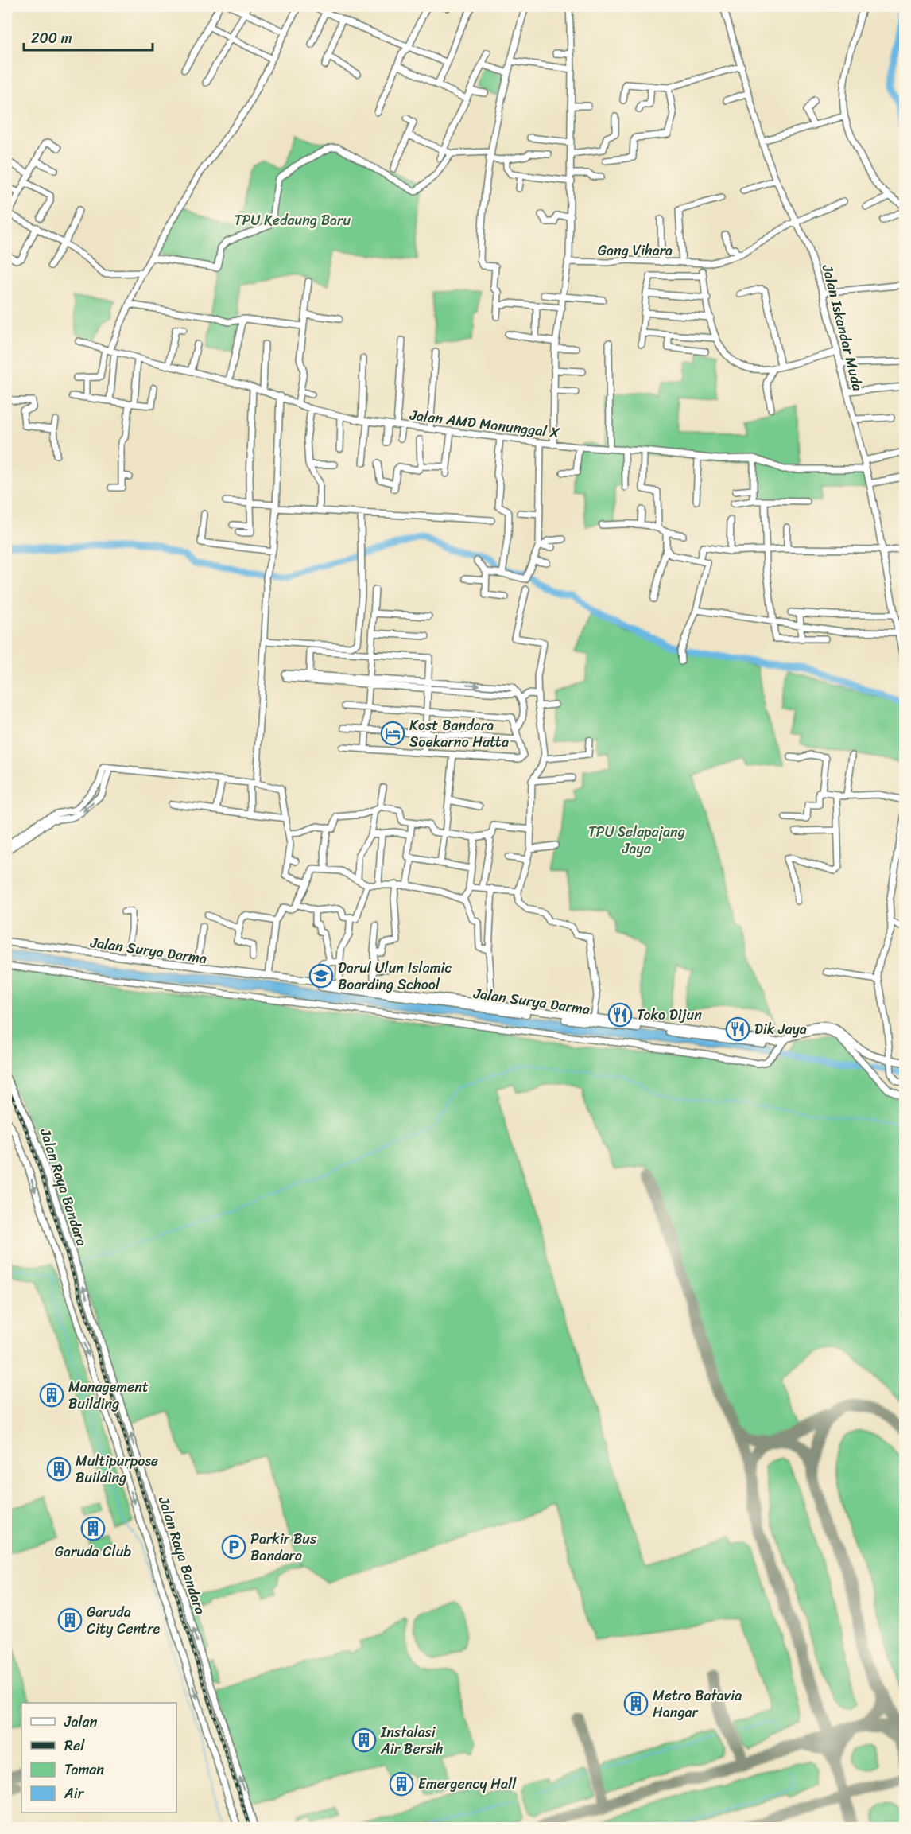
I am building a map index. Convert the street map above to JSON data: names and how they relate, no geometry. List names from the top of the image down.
{
  "streets": {
    "main road": ["Jalan Surya Darma"],
    "street": [
      "Gang Vihara",
      "Jalan Iskandar Muda",
      "Jalan AMD Manunggal X",
      "Jalan Raya Bandara"
    ]
  },
  "crossings": [
    ["Gang Vihara", "Jalan Iskandar Muda"],
    ["Jalan Iskandar Muda", "Jalan AMD Manunggal X"]
  ],
  "parks": ["TPU Kedaung Baru", "TPU Selapajang Jaya"],
  "places": {
    "hotel": ["Kost Bandara Soekarno Hatta"],
    "school or university": ["Darul Ulun Islamic Boarding School"],
    "restaurant": ["Toko Dijun", "Dik Jaya"],
    "building": [
      "Management Building",
      "Multipurpose Building",
      "Garuda Club",
      "Garuda City Centre",
      "Metro Batavia Hangar",
      "Instalasi Air Bersih",
      "Emergency Hall"
    ],
    "parking": ["Parkir Bus Bandara"]
  },
  "legend": [
    "Jalan",
    "Rel",
    "Taman",
    "Air"
  ],
  "scale_bar": "200 m"
}
